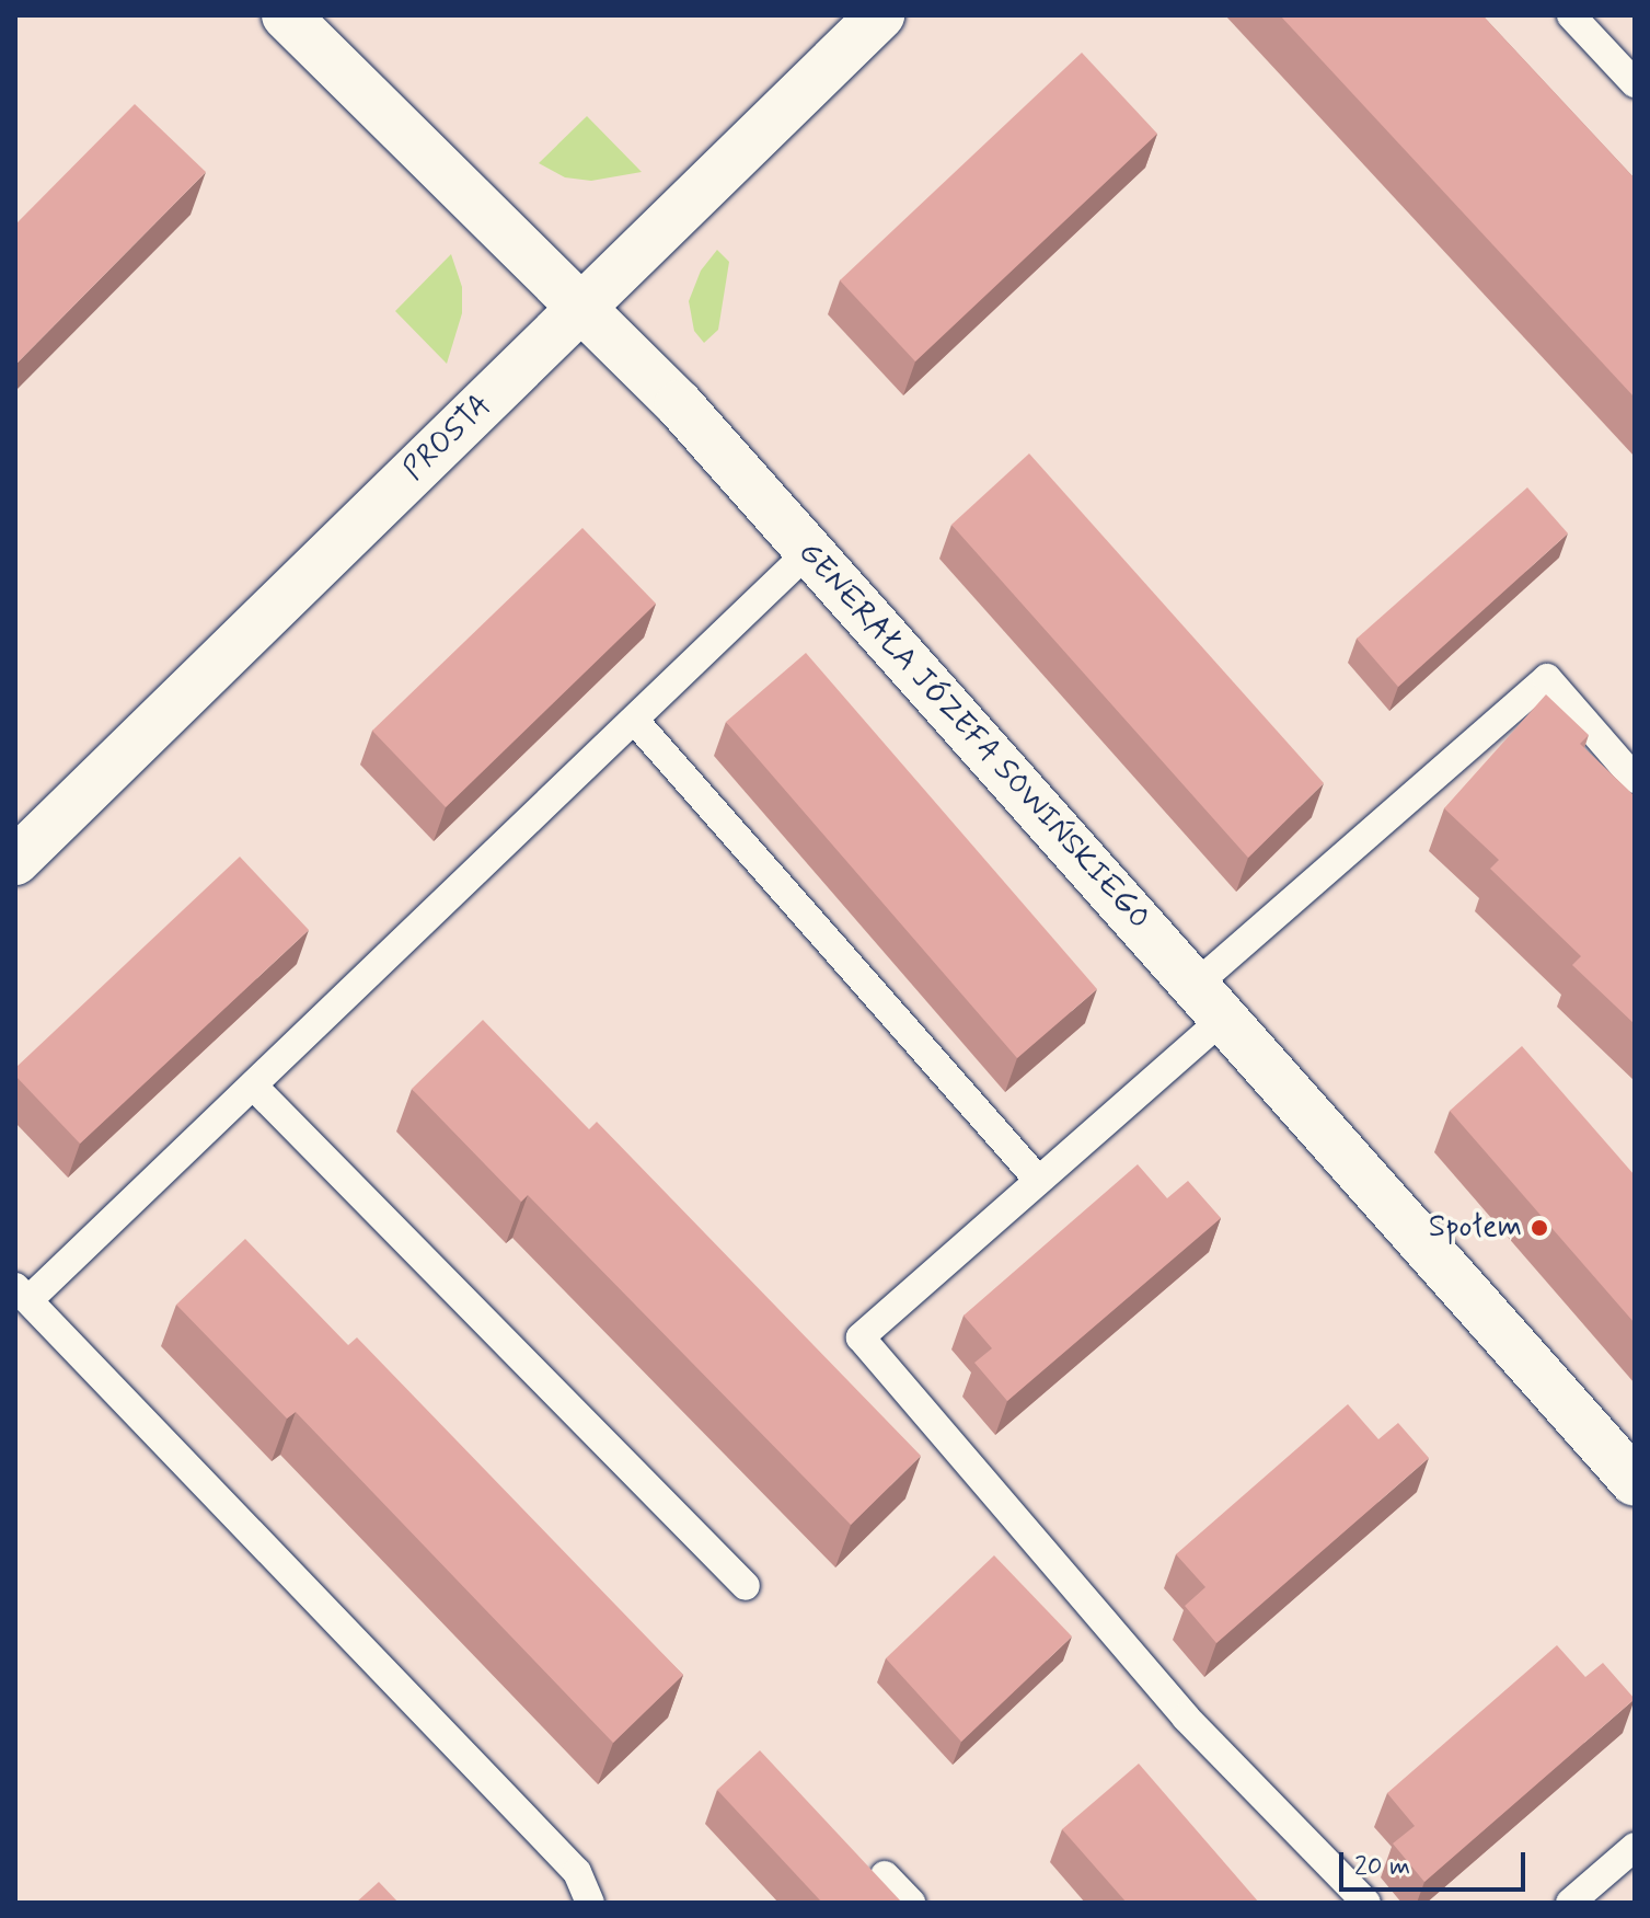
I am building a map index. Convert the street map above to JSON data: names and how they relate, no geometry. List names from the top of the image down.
{
  "streets": {
    "street": ["PROSTA", "GENERAŁA JÓZEFA SOWIŃSKIEGO"]
  },
  "crossings": [
    ["PROSTA", "GENERAŁA JÓZEFA SOWIŃSKIEGO"]
  ],
  "places": ["Społem"],
  "scale_bar": "20 m"
}
